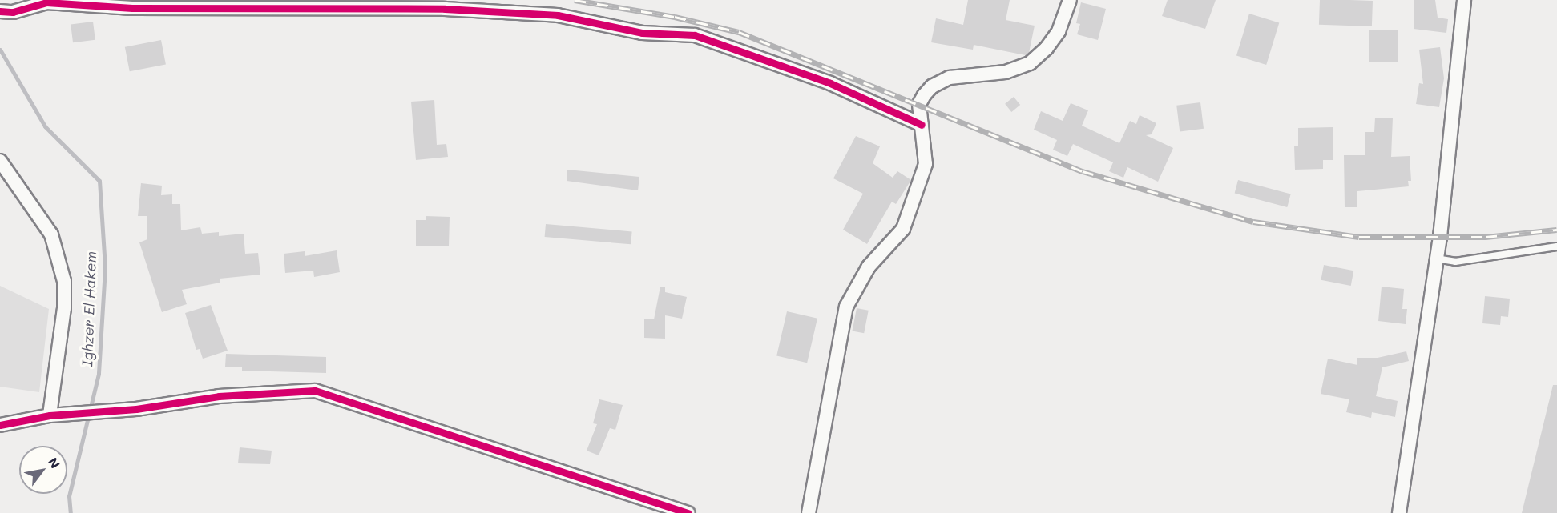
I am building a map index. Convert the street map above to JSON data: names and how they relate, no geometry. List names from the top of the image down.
{
  "water": ["Ighzer El Hakem"],
  "north": "top right"
}
